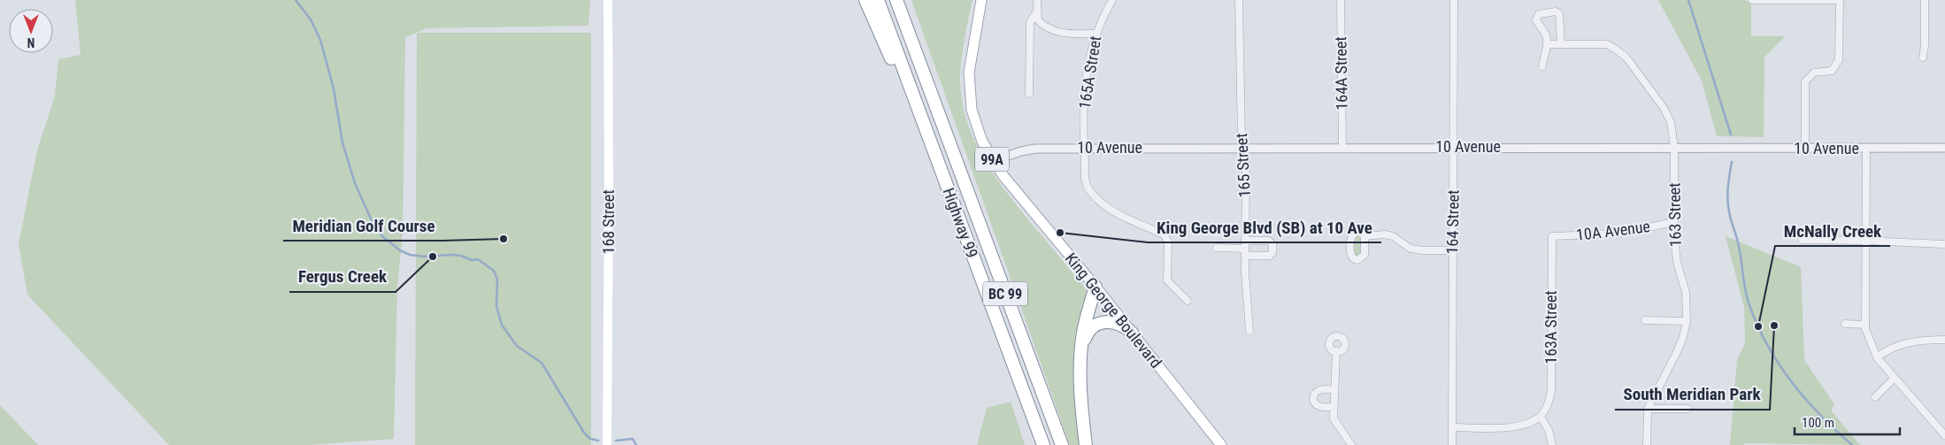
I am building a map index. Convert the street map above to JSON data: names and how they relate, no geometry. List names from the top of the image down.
{
  "streets": {
    "highway": ["Highway 99", "BC 99"],
    "main road": ["99A", "168 Street", "King George Boulevard"],
    "street": [
      "165A Street",
      "164A Street",
      "10 Avenue",
      "165 Street",
      "163 Street",
      "164 Street",
      "10A Avenue",
      "163A Street"
    ]
  },
  "crossings": [
    ["165A Street", "10 Avenue"],
    ["164A Street", "10 Avenue"],
    ["10 Avenue", "165 Street"],
    ["10 Avenue", "163 Street"],
    ["10 Avenue", "164 Street"],
    ["10 Avenue", "King George Boulevard"],
    ["163 Street", "10A Avenue"],
    ["10A Avenue", "163A Street"]
  ],
  "places": [
    "King George Blvd (SB) at 10 Ave",
    "Meridian Golf Course",
    "Fergus Creek",
    "South Meridian Park",
    "McNally Creek"
  ],
  "scale_bar": "100 m",
  "north": "bottom"
}
